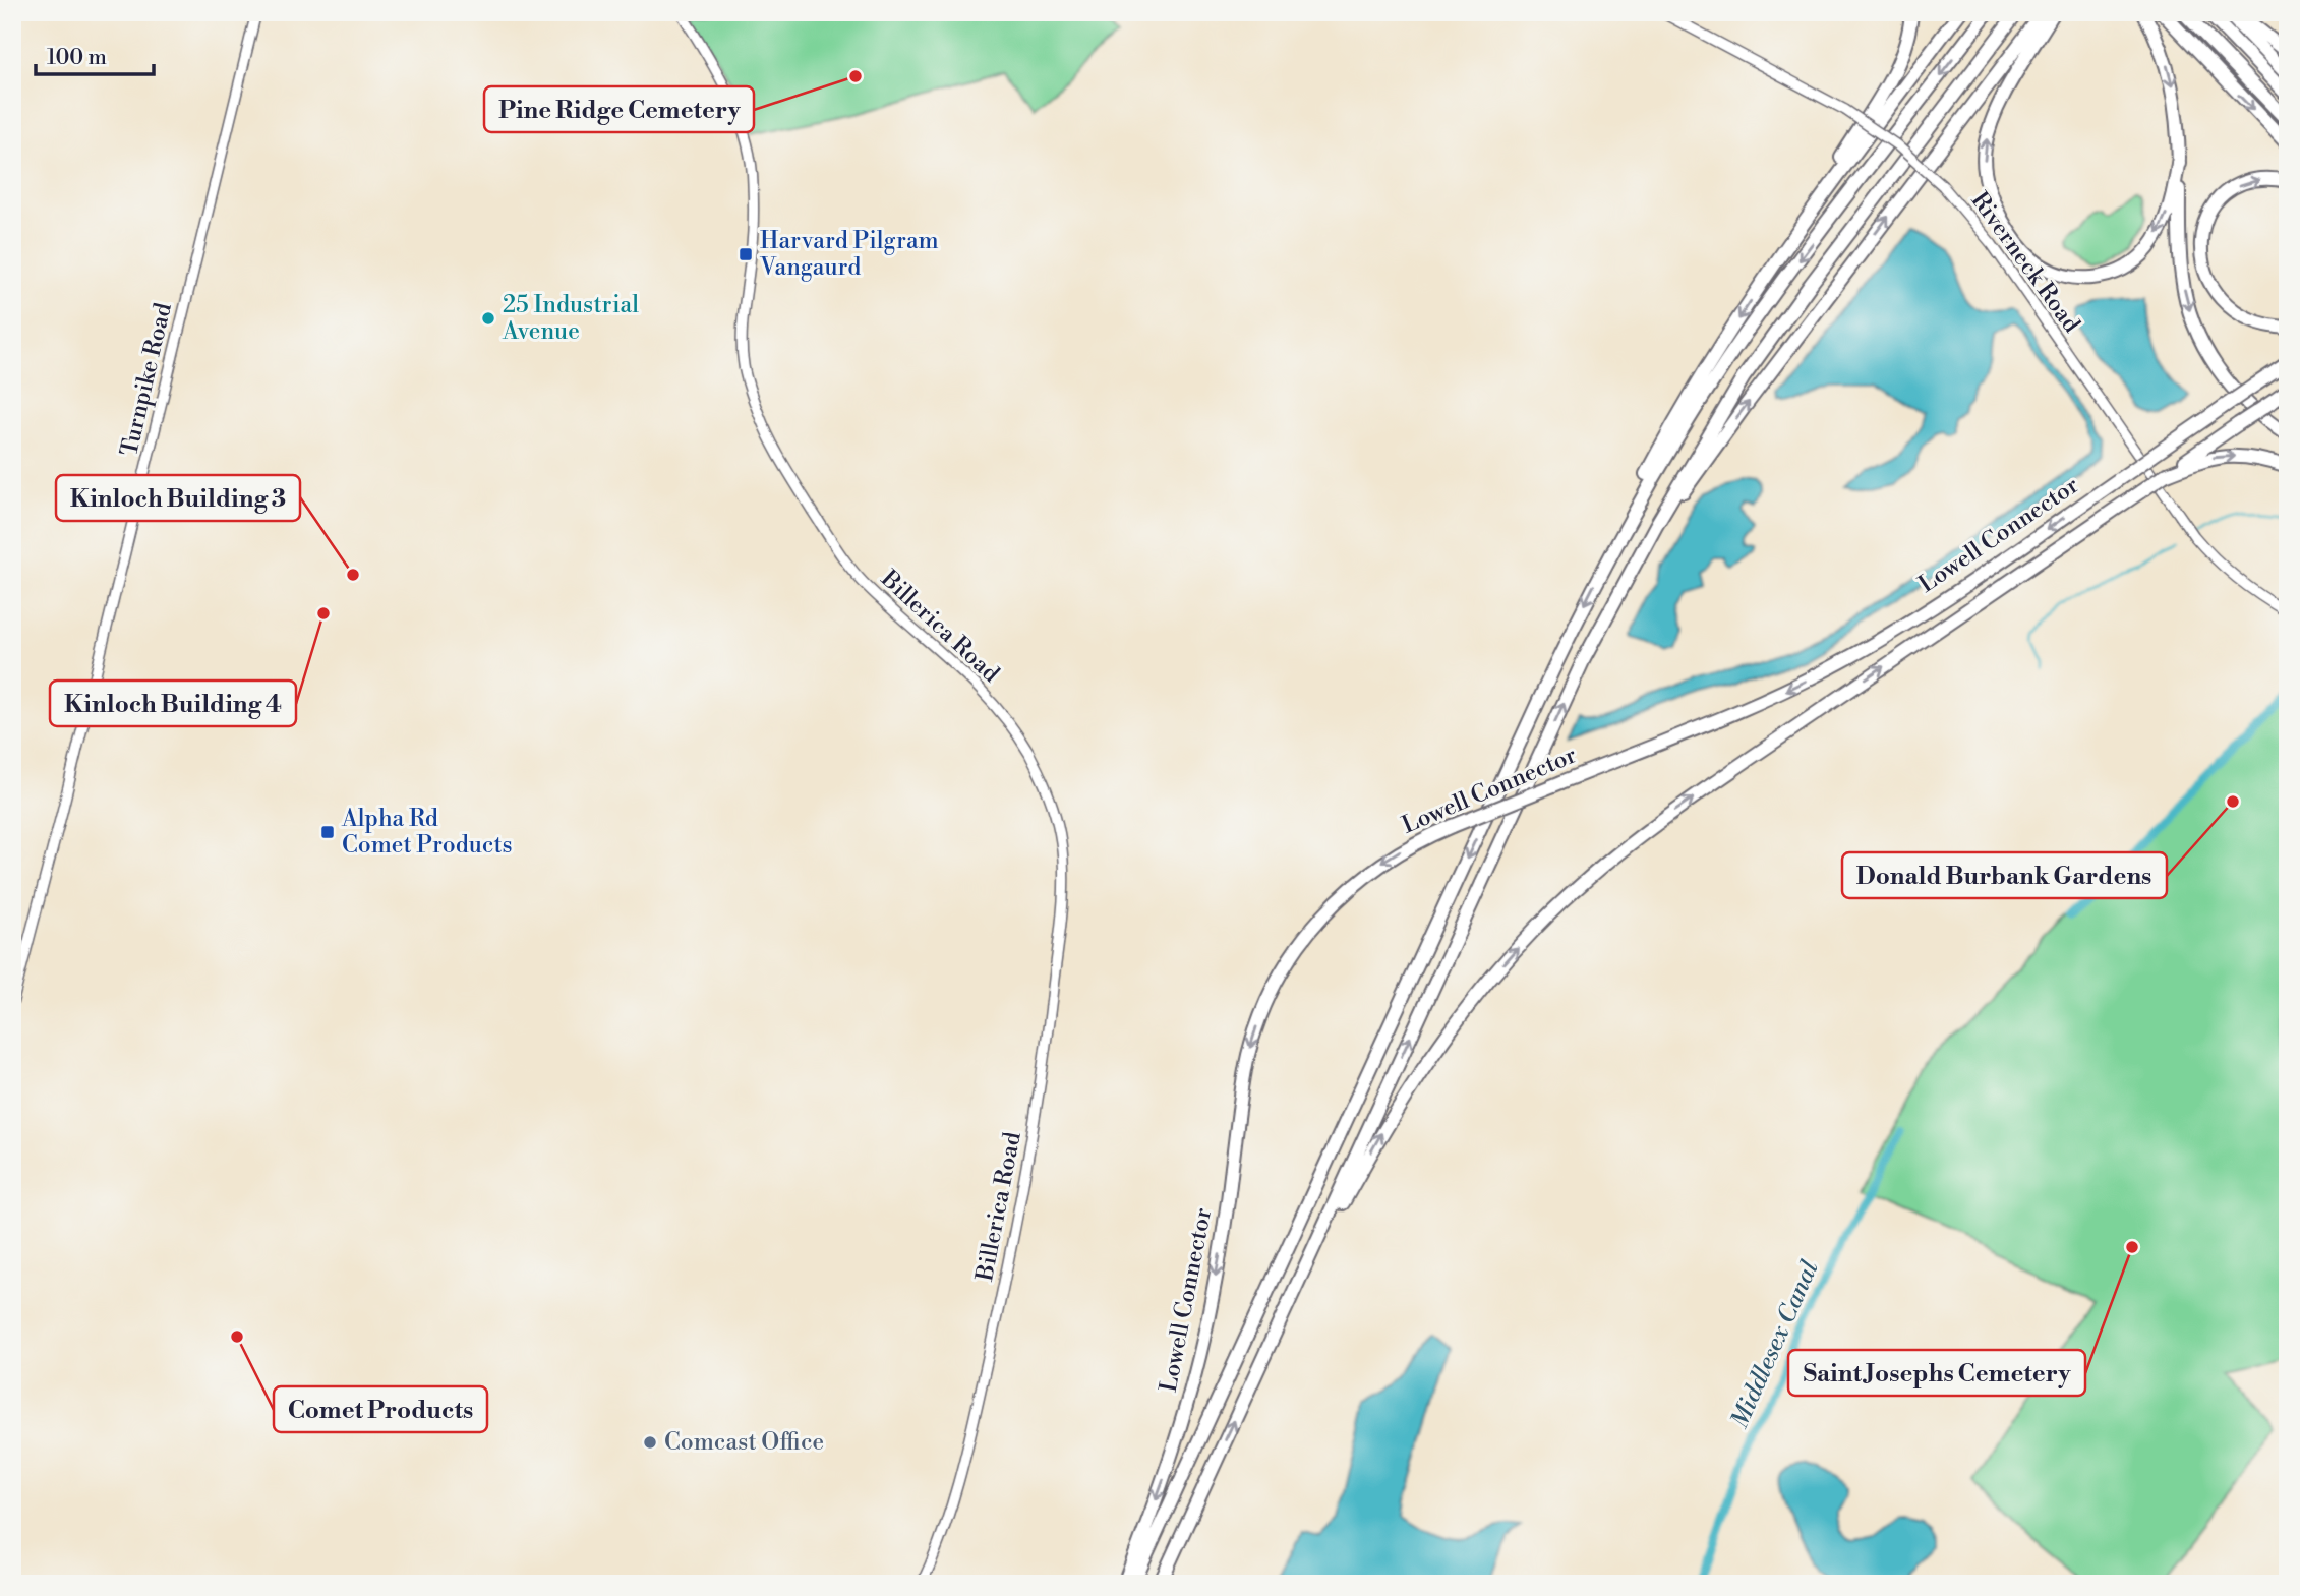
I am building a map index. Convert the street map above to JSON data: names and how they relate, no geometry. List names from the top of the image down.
{
  "streets": {
    "highway": ["Lowell Connector"],
    "main road": ["Riverneck Road", "Turnpike Road", "Billerica Road"]
  },
  "water": ["Middlesex Canal"],
  "places": {
    "other": [
      "Pine Ridge Cemetery",
      "25 Industrial Avenue",
      "Kinloch Building 3",
      "Kinloch Building 4",
      "Donald Burbank Gardens",
      "Saint Josephs Cemetery",
      "Comet Products",
      "Comcast Office"
    ],
    "transit": ["Harvard Pilgram Vangaurd", "Alpha Rd Comet Products"]
  },
  "scale_bar": "100 m"
}
